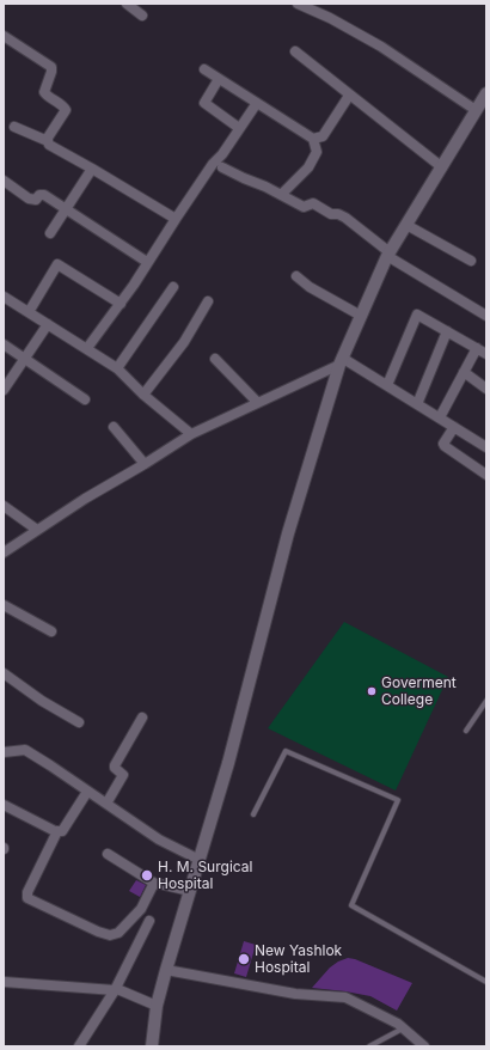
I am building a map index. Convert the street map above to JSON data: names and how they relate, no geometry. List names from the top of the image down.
{
  "places": ["Goverment College", "H. M. Surgical Hospital", "New Yashlok Hospital"]
}
